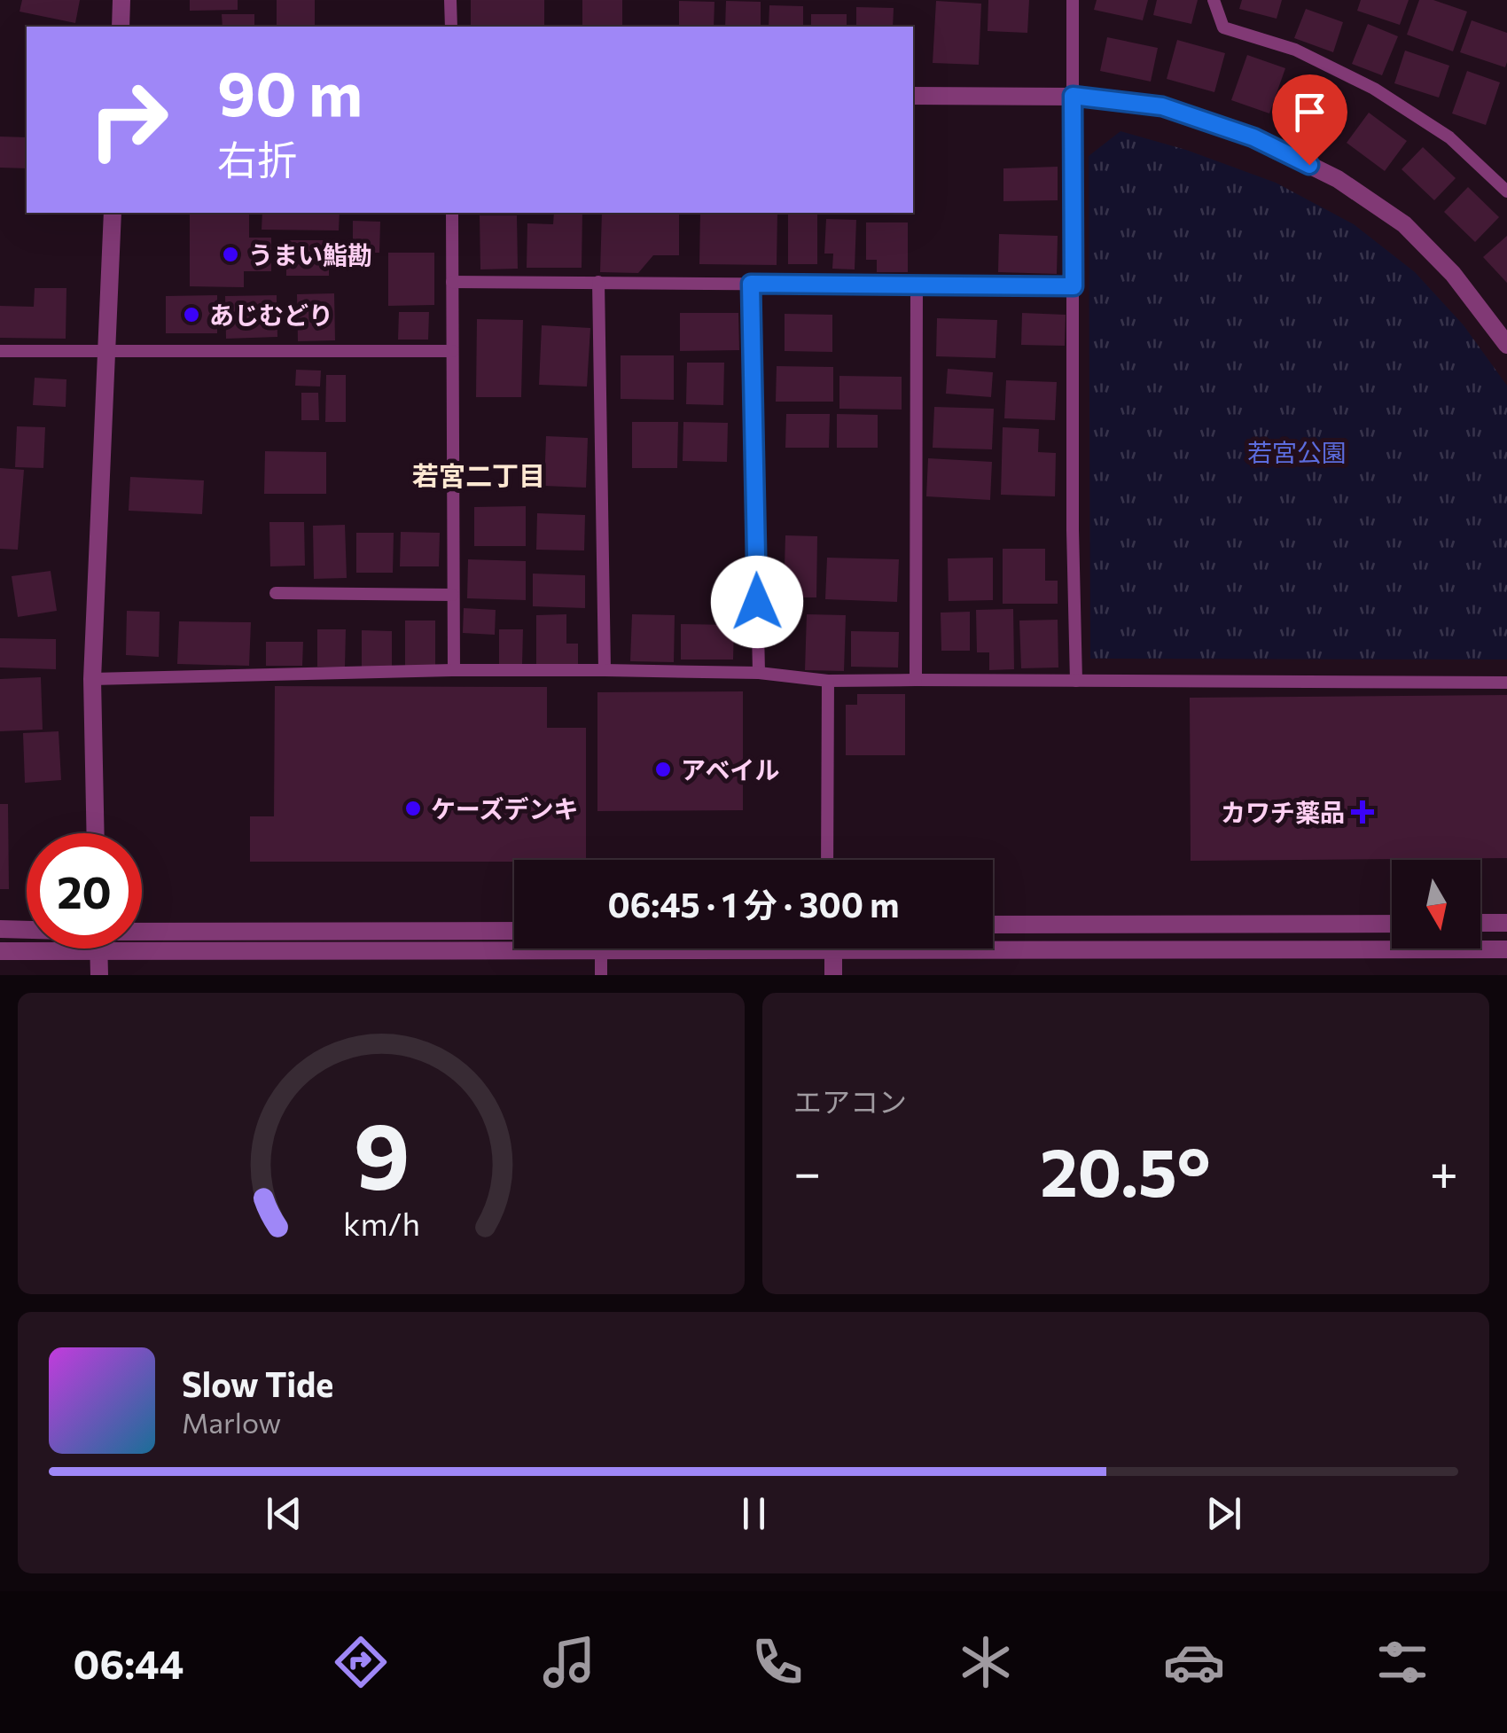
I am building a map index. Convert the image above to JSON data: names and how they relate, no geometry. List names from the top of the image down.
{
  "districts": ["若宮二丁目"],
  "parks": ["若宮公園"],
  "places": {
    "other": [
      "うまい鮨勘",
      "あじむどり",
      "アベイル",
      "ケーズデンキ"
    ],
    "health": ["カワチ薬品"]
  },
  "north": "bottom",
  "page": {
    "turn": ["90 m", "右折"],
    "limit": "20",
    "trip": "06:45 · 1 分 · 300 m",
    "tile": "エアコン",
    "heat": ["−", "20.5°", "+"],
    "song": ["Slow Tide", "Marlow"],
    "tabs": "06:44",
    "gauge": ["9", "km/h"]
  }
}
